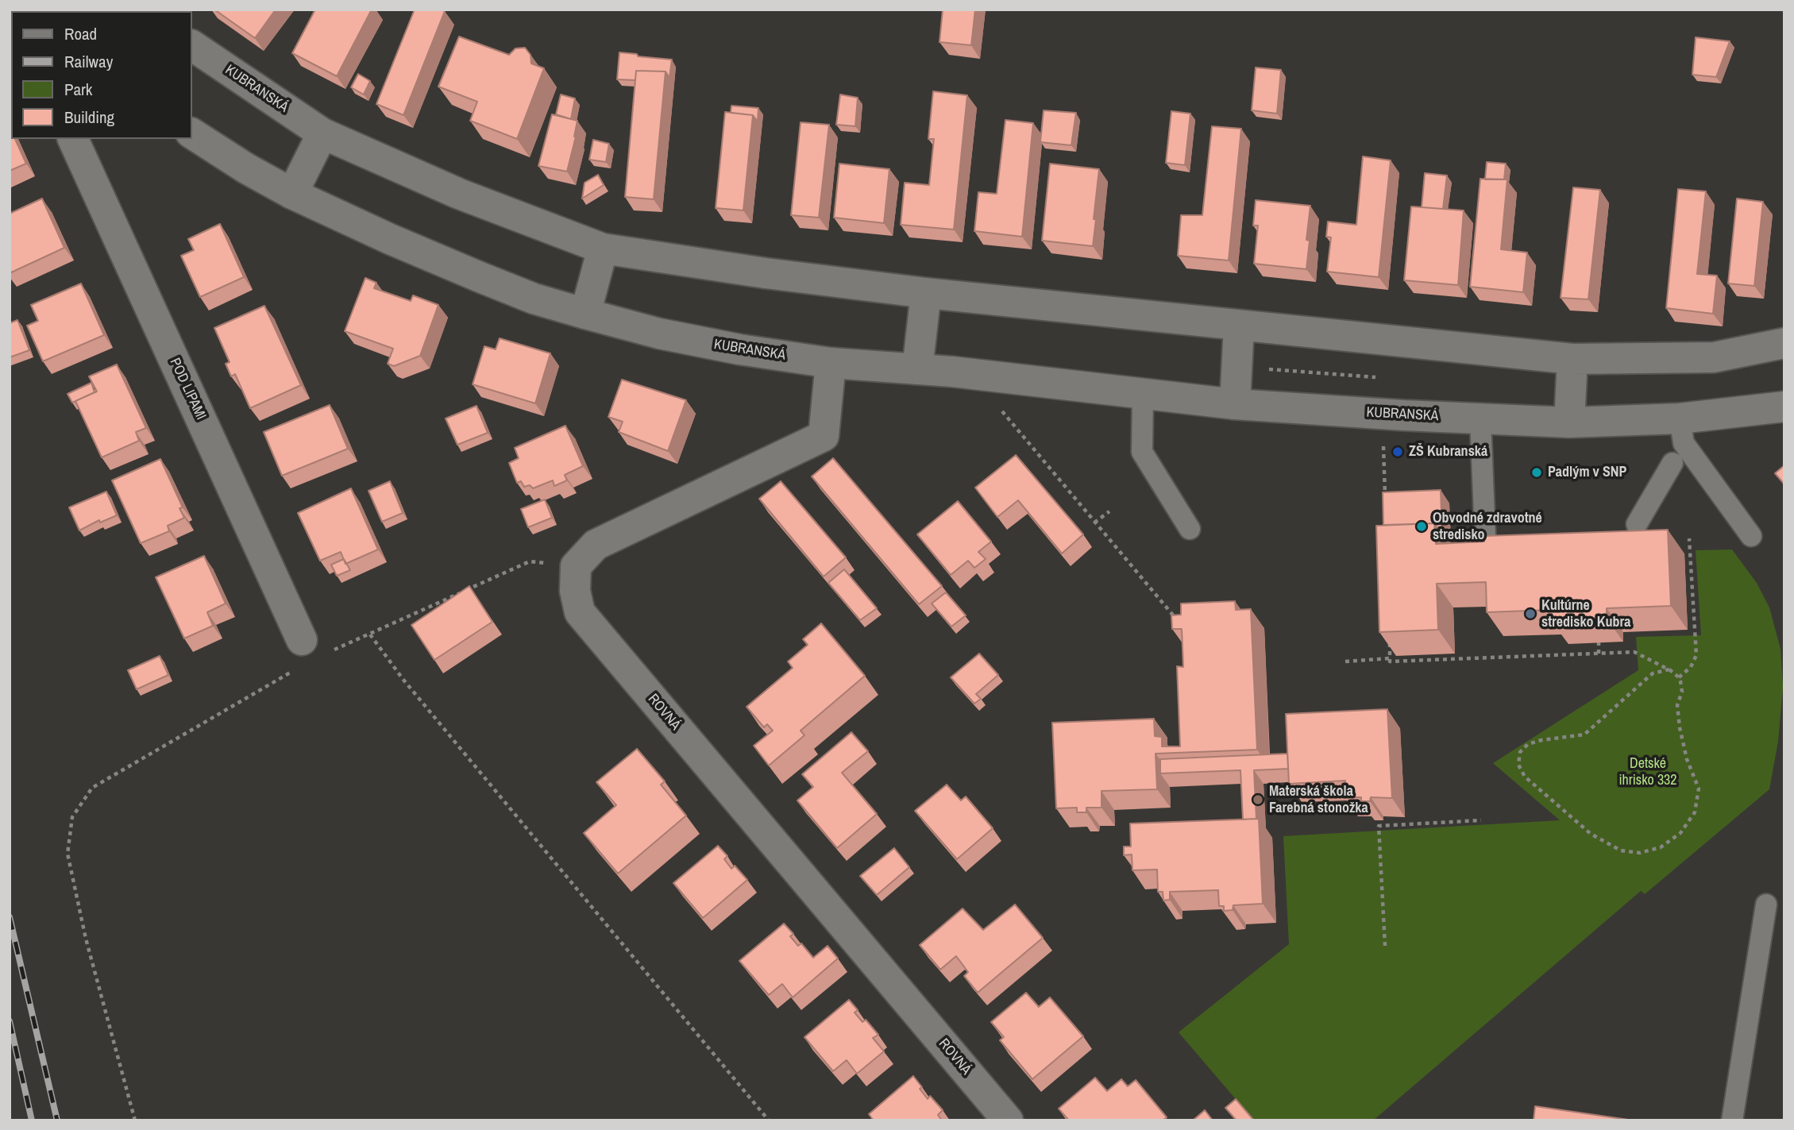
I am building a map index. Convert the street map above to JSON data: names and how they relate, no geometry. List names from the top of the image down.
{
  "streets": {
    "street": ["KUBRANSKÁ", "POD LIPAMI", "ROVNÁ"]
  },
  "parks": ["Detské ihrisko 332"],
  "places": [
    "ZŠ Kubranská",
    "Padlým v SNP",
    "Obvodné zdravotné stredisko",
    "Kultúrne stredisko Kubra",
    "Materská škola Farebná stonožka"
  ],
  "legend": [
    "Road",
    "Railway",
    "Park",
    "Building"
  ]
}
